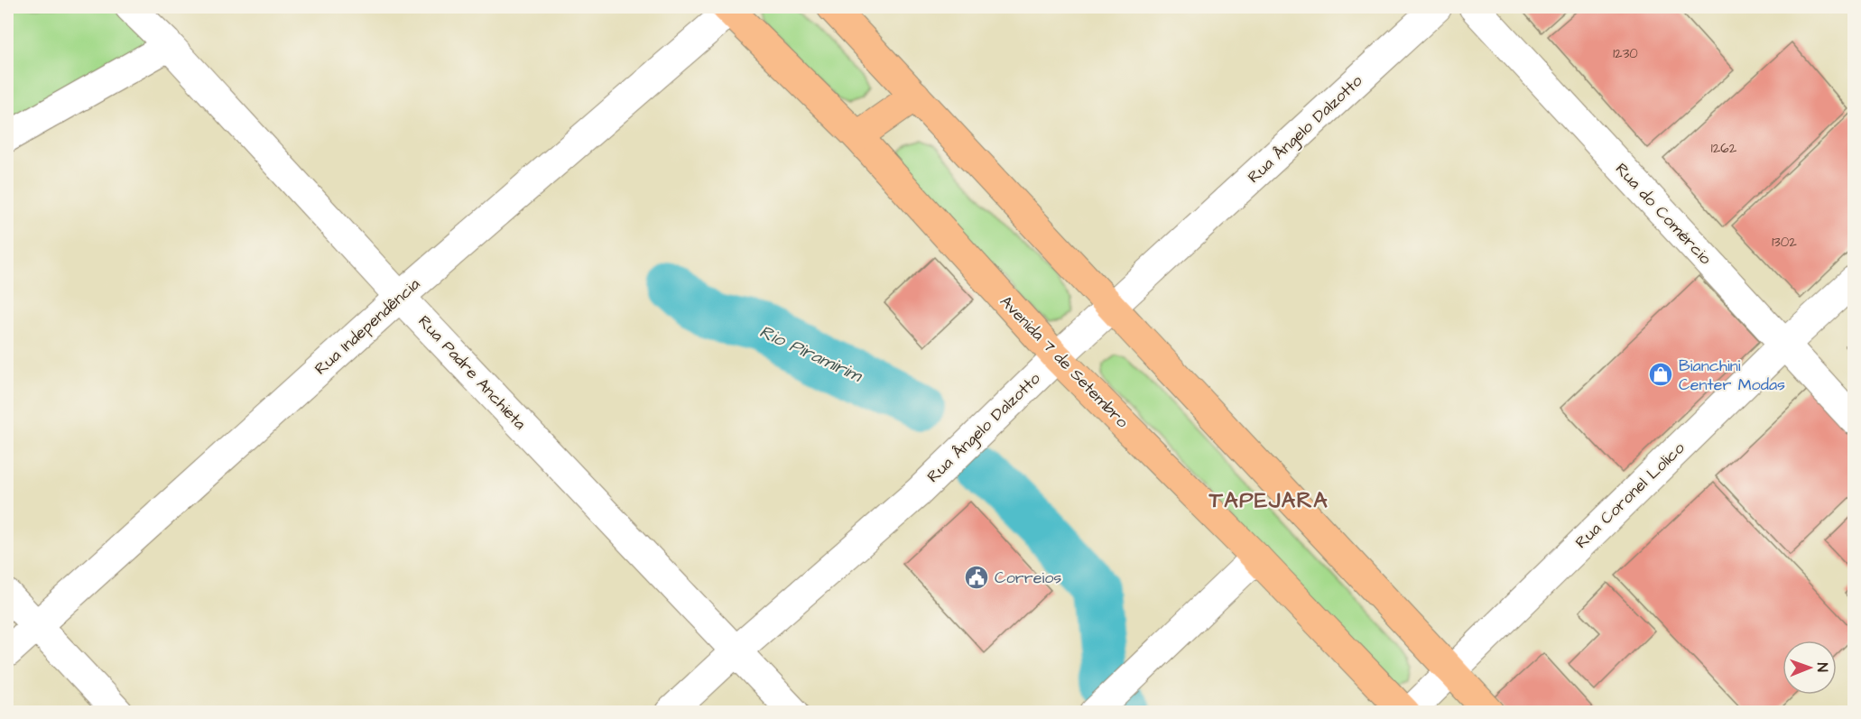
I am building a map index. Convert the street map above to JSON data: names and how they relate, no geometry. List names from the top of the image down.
{
  "streets": {
    "main road": ["Avenida 7 de Setembro"],
    "street": [
      "Rua Ângelo Dalzotto",
      "Rua do Comércio",
      "Rua Independência",
      "Rua Padre Anchieta",
      "Rua Coronel Lolico"
    ]
  },
  "crossings": [
    ["Rua Ângelo Dalzotto", "Avenida 7 de Setembro"],
    ["Rua Ângelo Dalzotto", "Rua Padre Anchieta"],
    ["Rua do Comércio", "Rua Coronel Lolico"],
    ["Rua Independência", "Avenida 7 de Setembro"],
    ["Rua Independência", "Rua Padre Anchieta"],
    ["Avenida 7 de Setembro", "Rua Coronel Lolico"]
  ],
  "districts": ["TAPEJARA"],
  "water": ["Rio Piramirim"],
  "places": {
    "shop": ["Bianchini Center Modas"],
    "public building": ["Correios"]
  },
  "house_numbers": ["1230", "1262", "1302"],
  "north": "right"
}
